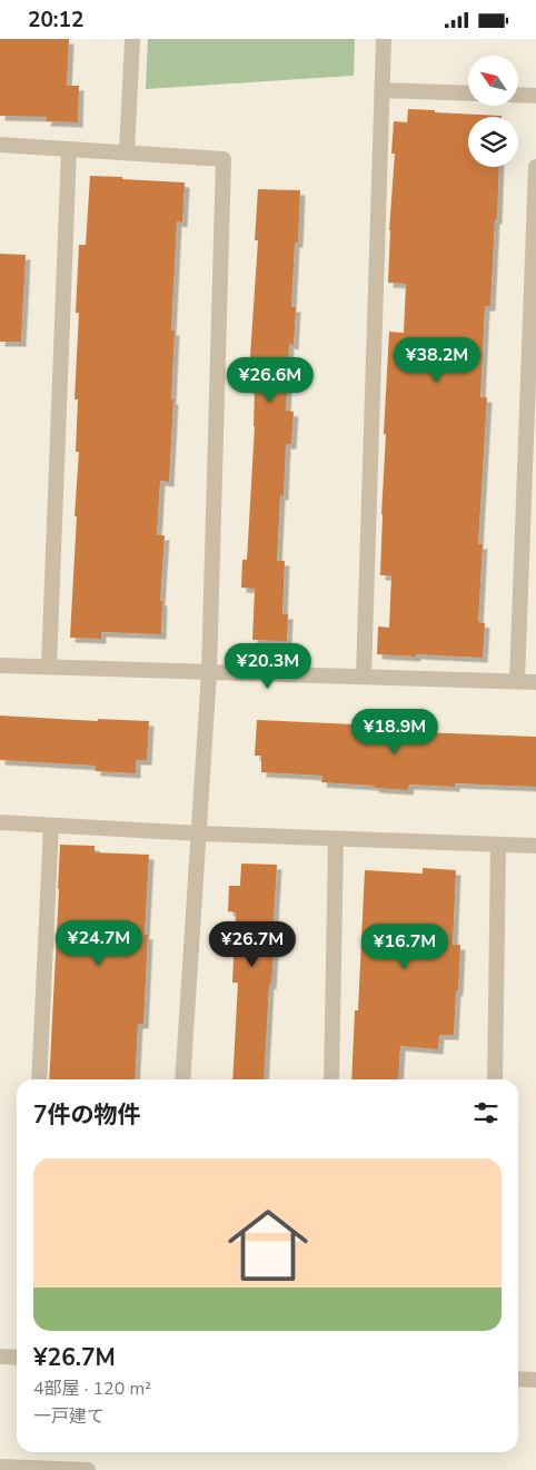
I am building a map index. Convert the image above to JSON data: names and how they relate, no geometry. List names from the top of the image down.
{
  "north": "top left",
  "page": {
    "status": "20:12",
    "price": [
      "¥38.2M",
      "¥26.6M",
      "¥20.3M",
      "¥18.9M",
      "¥24.7M",
      "¥26.7M",
      "¥16.7M"
    ],
    "heading": "7件の物件",
    "list": [
      {
        "name": "¥26.7M",
        "note": "4部屋 · 120 m² · 一戸建て"
      }
    ]
  }
}
